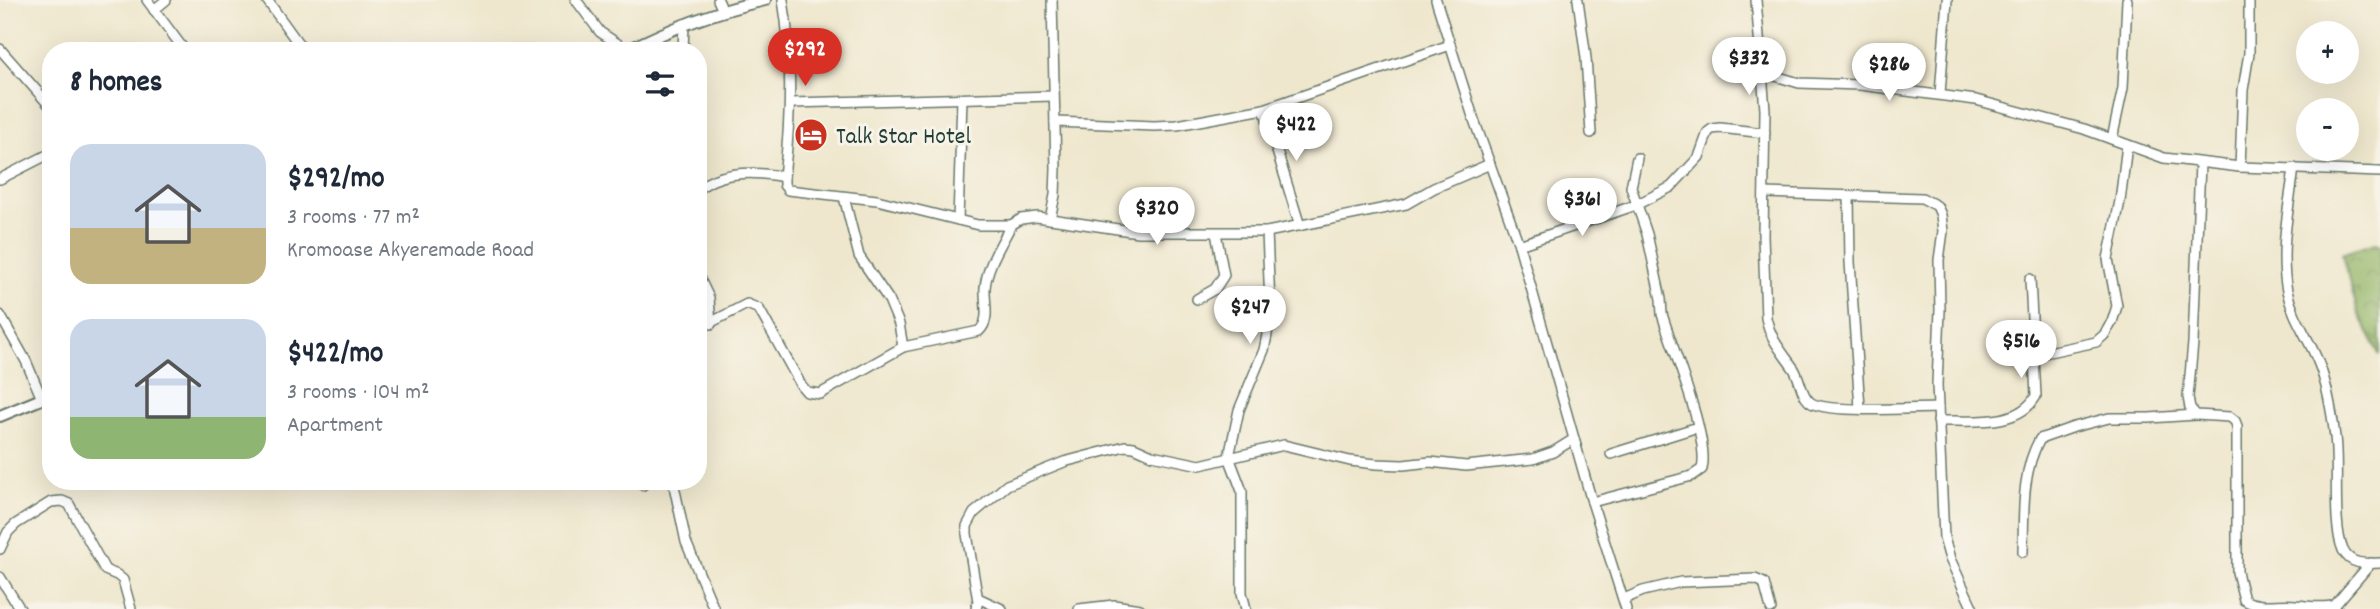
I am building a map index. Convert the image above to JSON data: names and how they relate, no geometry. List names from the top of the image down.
{
  "places": {
    "hotel": ["Talk Star Hotel"]
  },
  "page": {
    "map_buttons": ["+", "−"],
    "price": [
      "$292",
      "$332",
      "$286",
      "$422",
      "$361",
      "$320",
      "$247",
      "$516"
    ],
    "heading": "8 homes",
    "list": [
      {
        "name": "$292/mo",
        "note": "3 rooms · 77 m² · Kromoase Akyeremade Road"
      },
      {
        "name": "$422/mo",
        "note": "3 rooms · 104 m² · Apartment"
      }
    ]
  }
}
